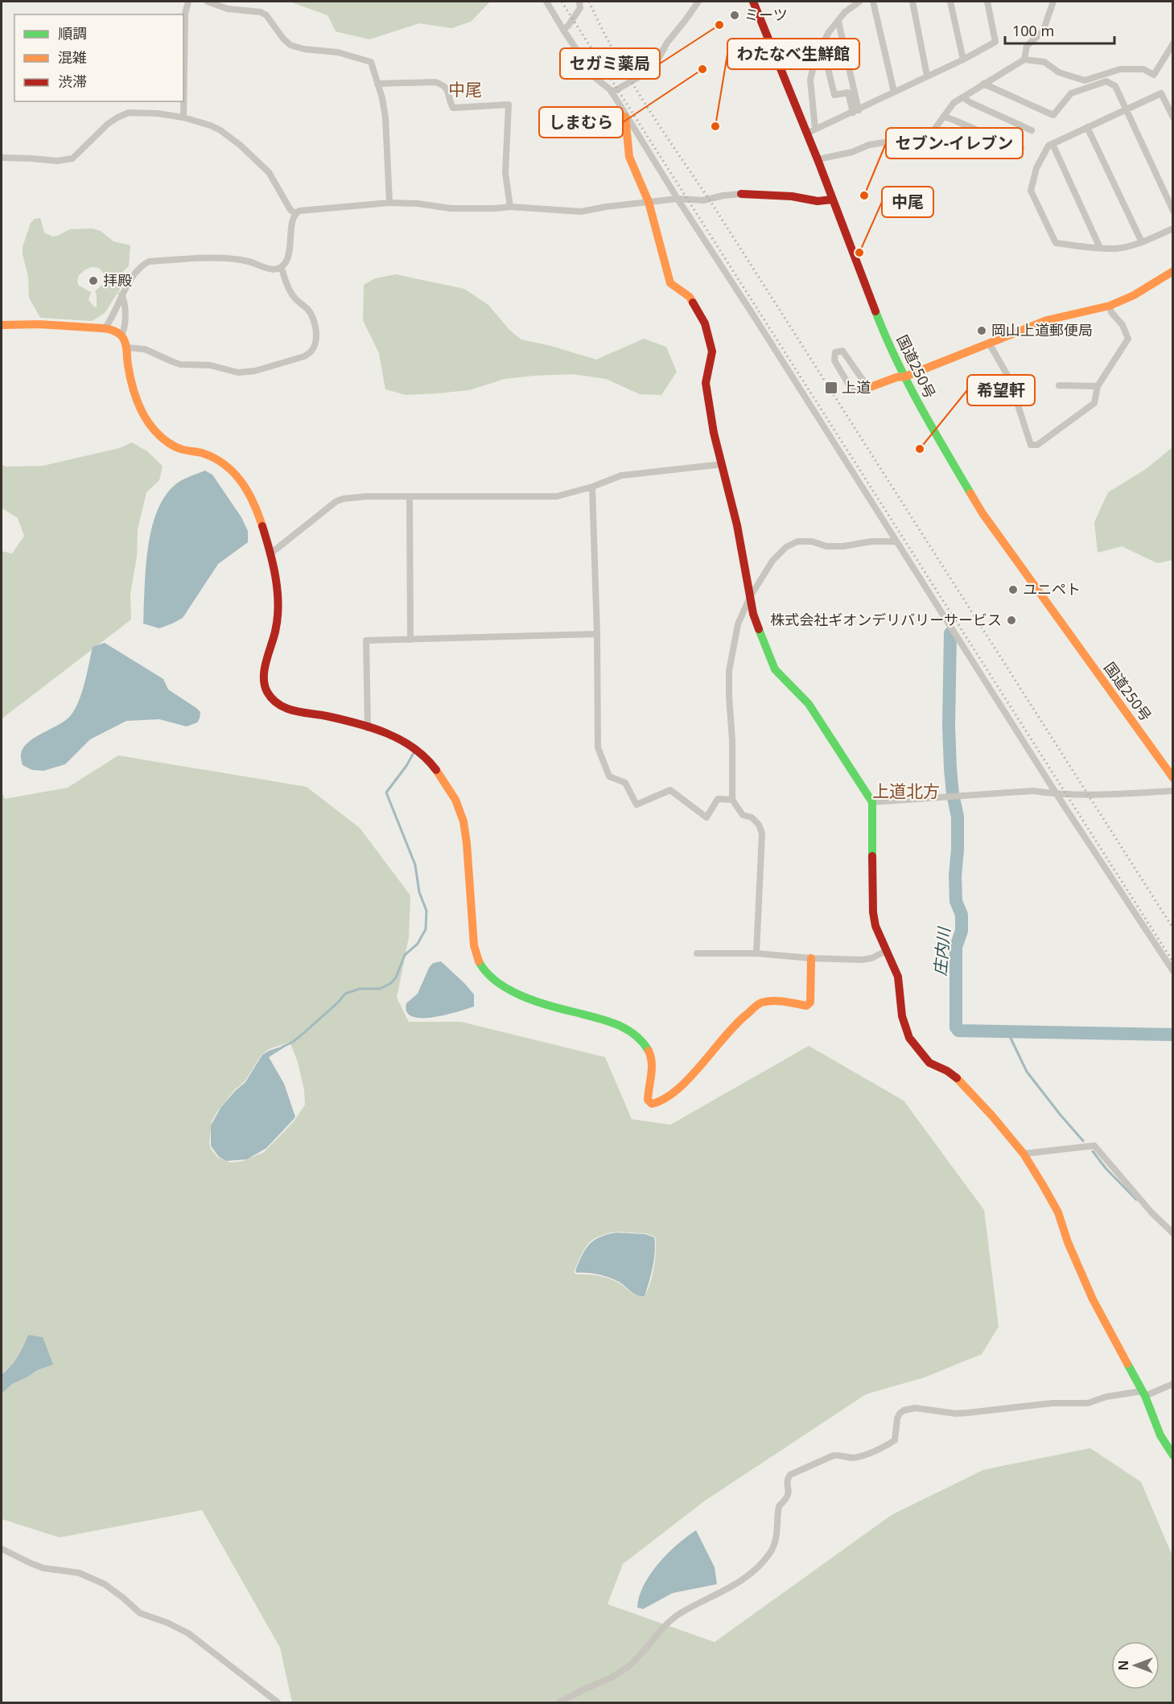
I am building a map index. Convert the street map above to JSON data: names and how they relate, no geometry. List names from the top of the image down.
{
  "streets": {
    "main road": ["国道250号"]
  },
  "districts": ["中尾", "上道北方"],
  "water": ["庄内川"],
  "places": {
    "other": [
      "ミーツ",
      "セガミ薬局",
      "しまむら",
      "わたなべ生鮮館",
      "セブン-イレブン",
      "中尾",
      "拝殿",
      "岡山上道郵便局",
      "希望軒",
      "ユニペト",
      "株式会社ギオンデリバリーサービス"
    ],
    "transit": ["上道"]
  },
  "legend": ["順調", "混雑", "渋滞"],
  "scale_bar": "100 m",
  "north": "left"
}
